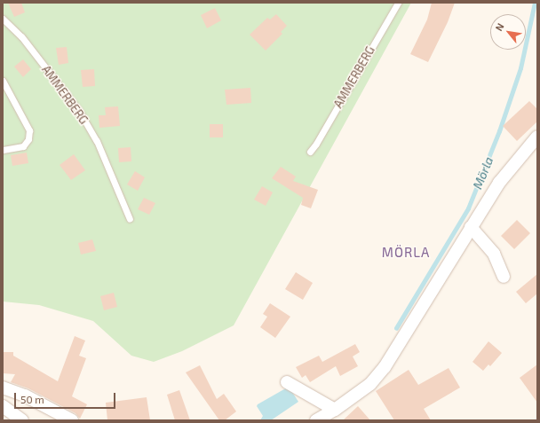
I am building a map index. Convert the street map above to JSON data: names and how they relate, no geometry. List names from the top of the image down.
{
  "streets": {
    "lane": ["AMMERBERG"]
  },
  "districts": ["MÖRLA"],
  "water": ["Mörla"],
  "scale_bar": "50 m",
  "north": "top left"
}
